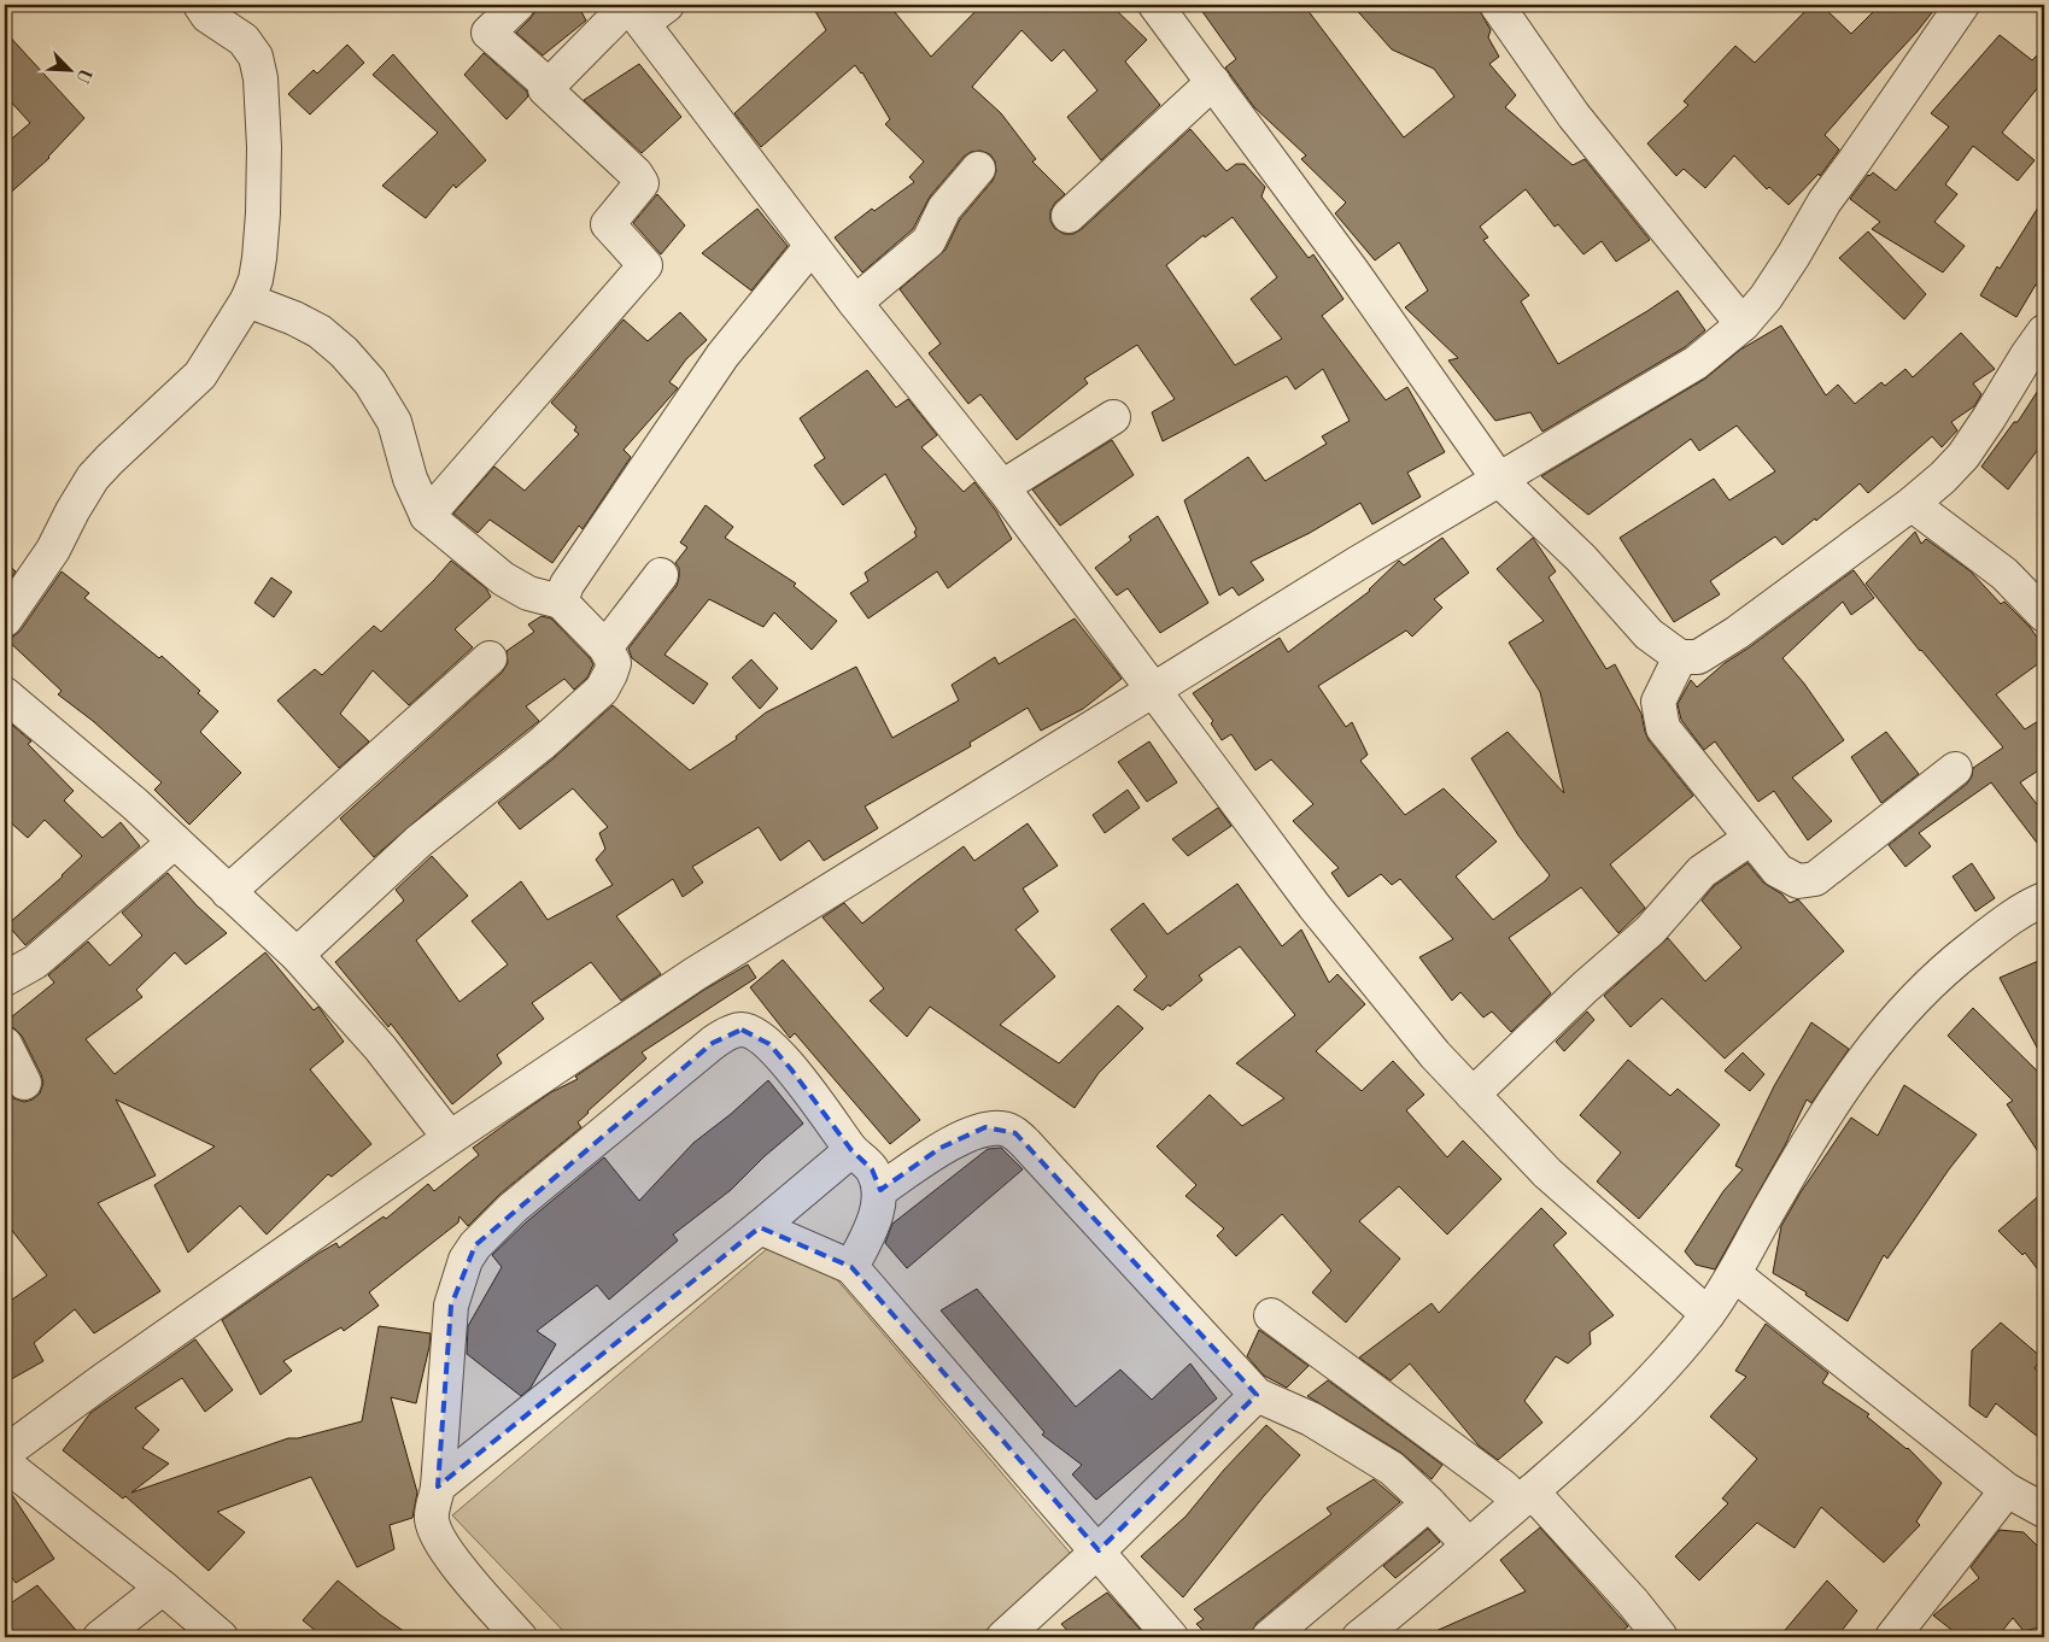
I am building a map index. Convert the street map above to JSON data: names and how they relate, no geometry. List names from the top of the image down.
{
  "north": "bottom right"
}
